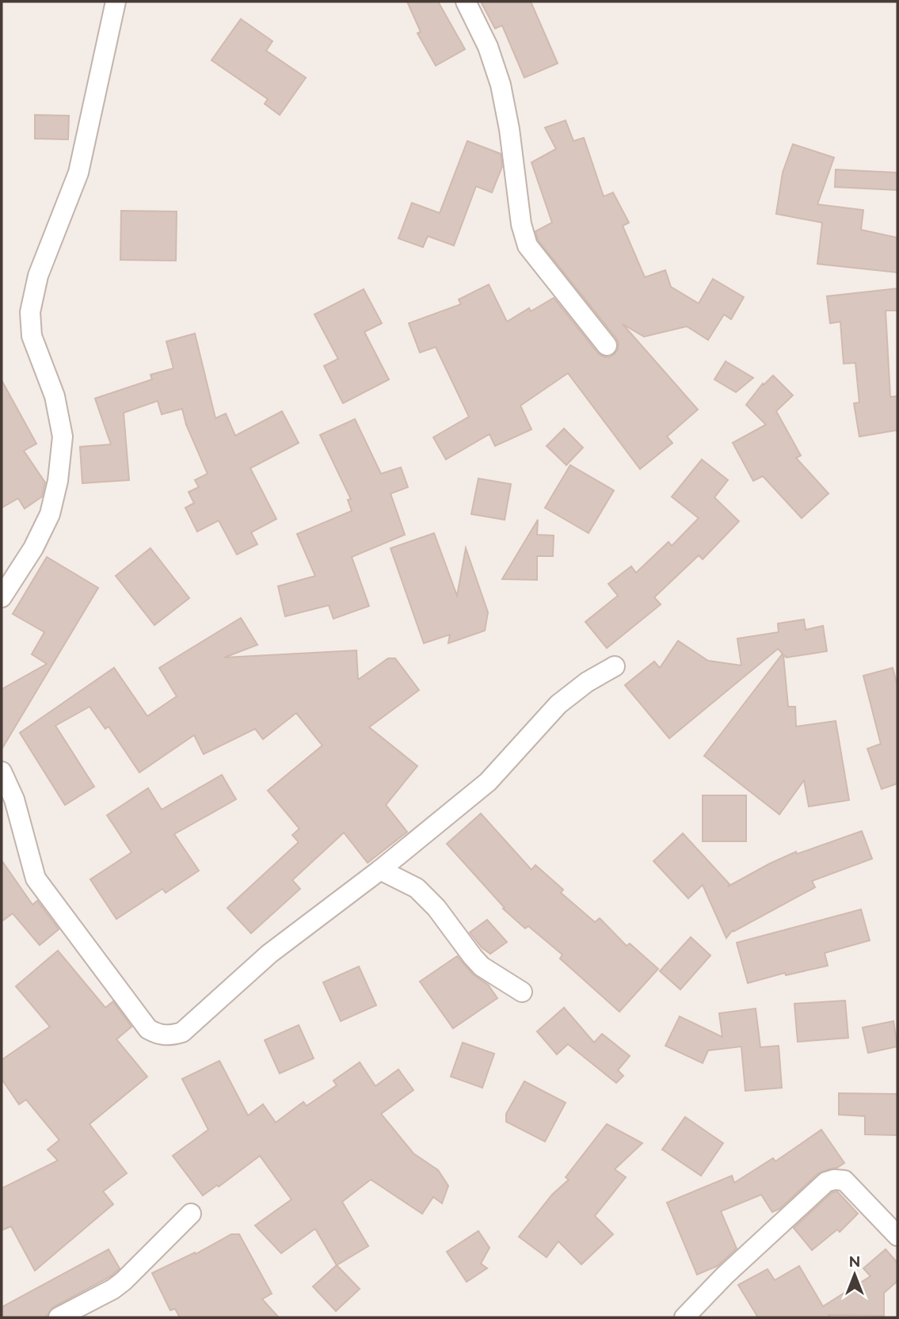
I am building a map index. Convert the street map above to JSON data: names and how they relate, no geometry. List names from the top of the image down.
{
  "north": "top"
}
